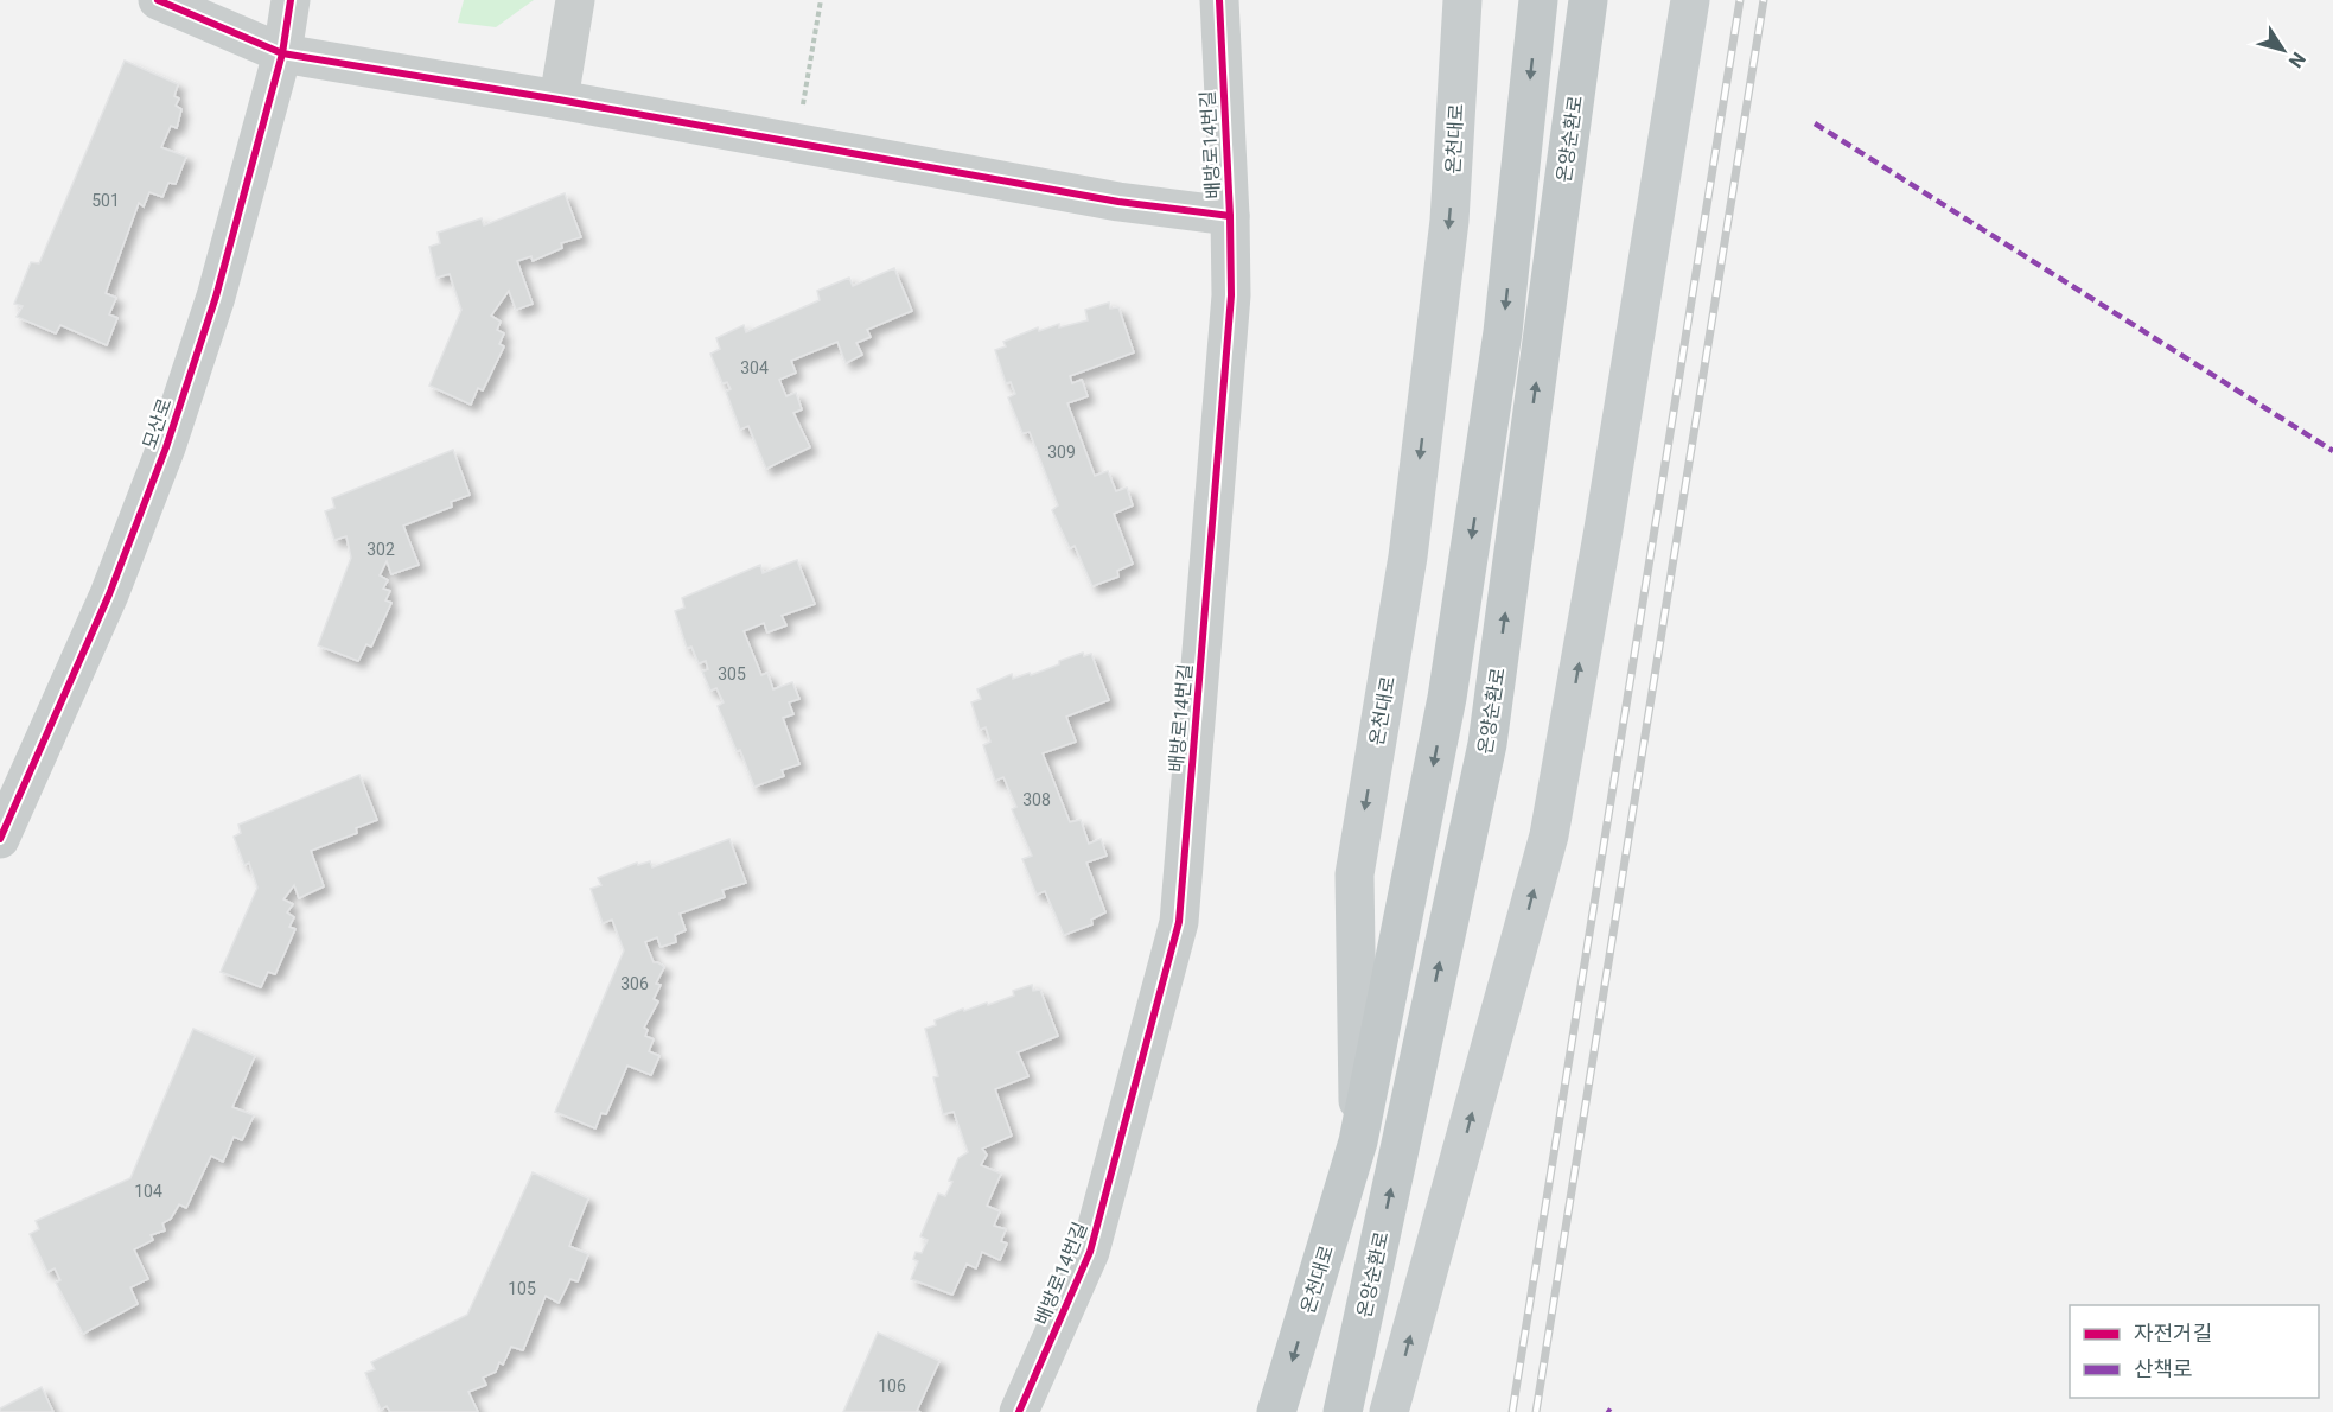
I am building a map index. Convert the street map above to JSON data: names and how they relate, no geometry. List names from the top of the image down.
{
  "streets": {
    "highway": ["온천대로", "온양순환로"],
    "street": ["배방로14번길", "모산로"]
  },
  "house_numbers": [
    "501",
    "304",
    "309",
    "302",
    "305",
    "308",
    "306",
    "104",
    "105",
    "106"
  ],
  "legend": ["자전거길", "산책로"],
  "north": "bottom right"
}
